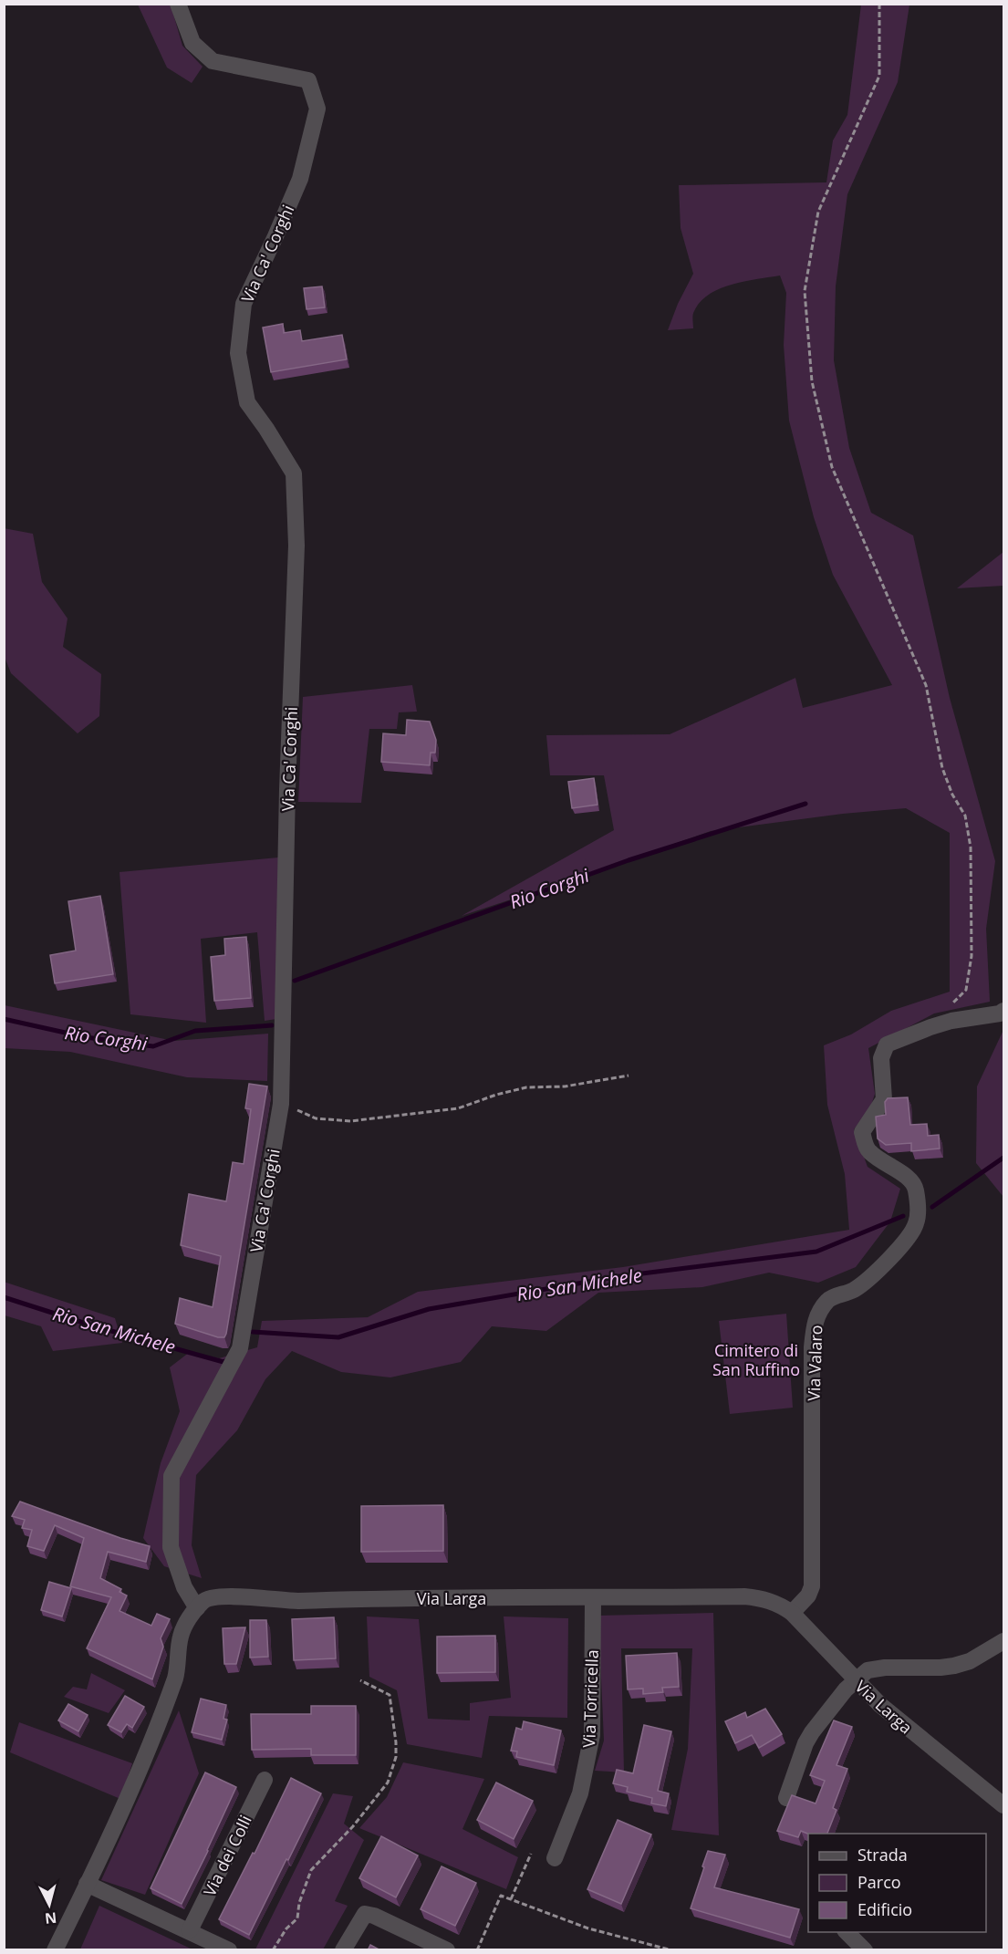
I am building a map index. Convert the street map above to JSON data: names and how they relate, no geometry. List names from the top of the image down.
{
  "streets": {
    "street": [
      "Via Ca' Corghi",
      "Via Valaro",
      "Via Larga",
      "Via Torricella",
      "Via dei Colli"
    ]
  },
  "crossings": [
    ["Via Ca' Corghi", "Via Larga"],
    ["Via Valaro", "Via Larga"],
    ["Via Larga", "Via Torricella"]
  ],
  "water": ["Rio Corghi", "Rio San Michele"],
  "parks": ["Cimitero di San Ruffino"],
  "legend": ["Strada", "Parco", "Edificio"],
  "north": "bottom"
}
